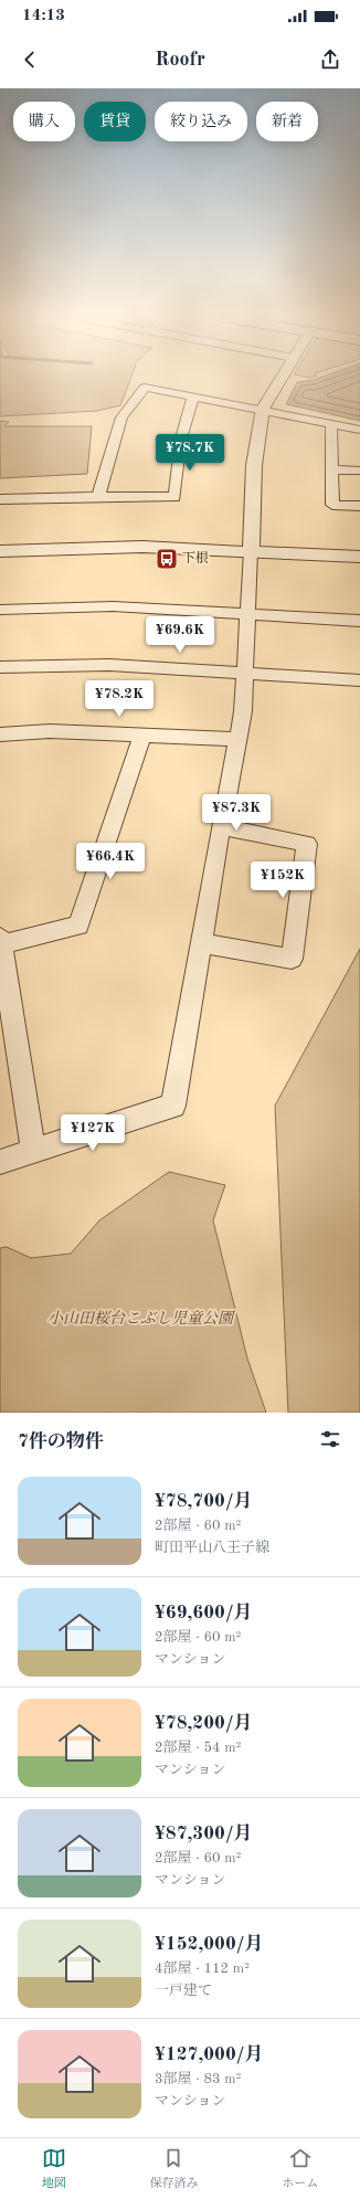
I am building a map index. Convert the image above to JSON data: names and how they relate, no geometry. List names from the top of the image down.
{
  "parks": ["小山田桜台こぶし児童公園"],
  "places": {
    "bus stop": ["下根"]
  },
  "page": {
    "status": "14:13",
    "header": "Roofr",
    "chip": [
      "購入",
      "賃貸",
      "絞り込み",
      "新着"
    ],
    "price": [
      "¥78.7K",
      "¥69.6K",
      "¥78.2K",
      "¥87.3K",
      "¥66.4K",
      "¥152K",
      "¥127K"
    ],
    "heading": "7件の物件",
    "list": [
      {
        "name": "¥78,700/月",
        "note": "2部屋 · 60 m² · 町田平山八王子線"
      },
      {
        "name": "¥69,600/月",
        "note": "2部屋 · 60 m² · マンション"
      },
      {
        "name": "¥78,200/月",
        "note": "2部屋 · 54 m² · マンション"
      },
      {
        "name": "¥87,300/月",
        "note": "2部屋 · 60 m² · マンション"
      },
      {
        "name": "¥152,000/月",
        "note": "4部屋 · 112 m² · 一戸建て"
      },
      {
        "name": "¥127,000/月",
        "note": "3部屋 · 83 m² · マンション"
      }
    ],
    "tabs": ["地図", "保存済み", "ホーム"]
  }
}
